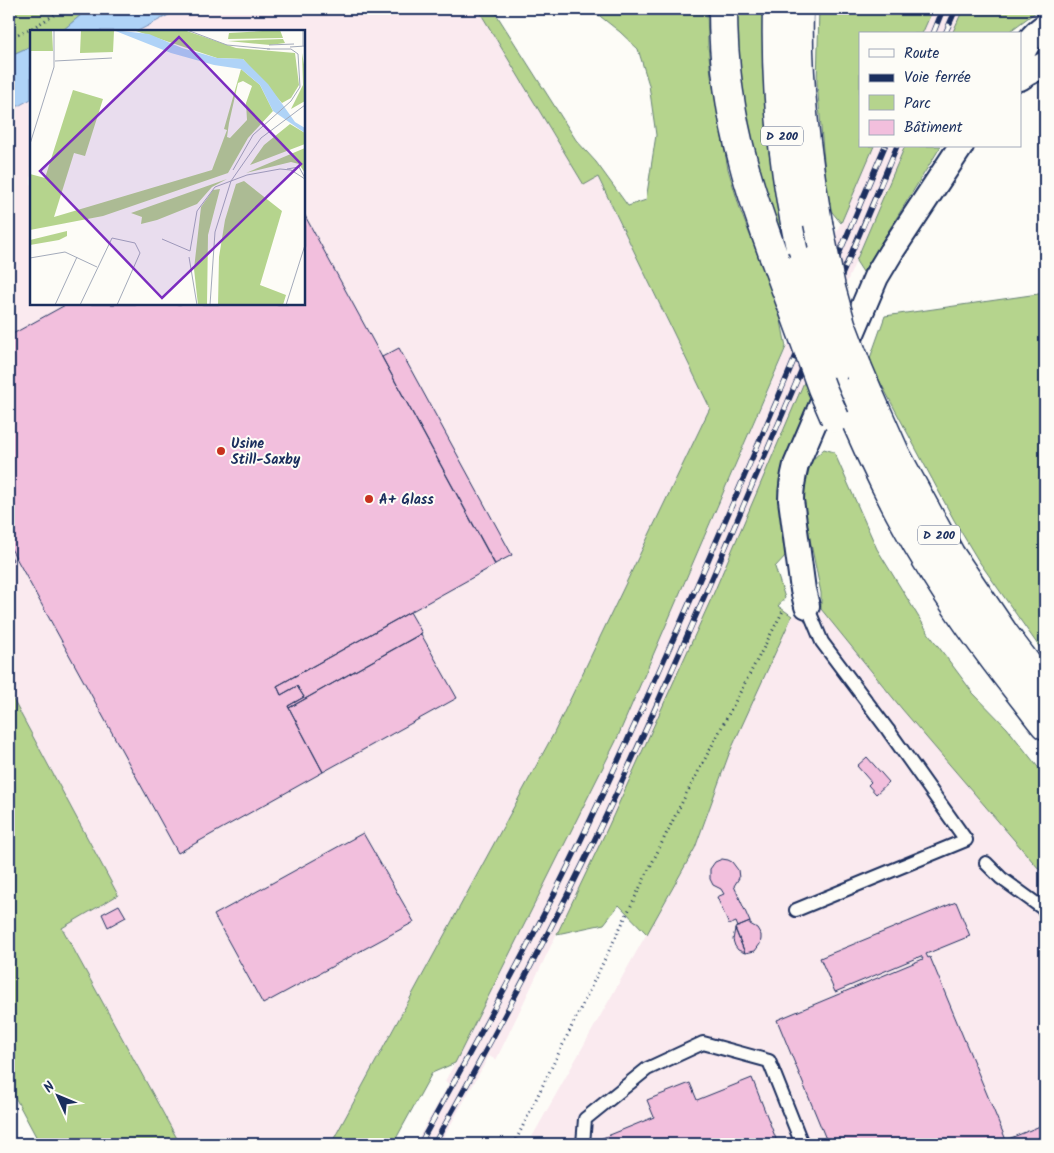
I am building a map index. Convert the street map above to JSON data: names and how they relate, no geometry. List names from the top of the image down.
{
  "streets": {
    "main road": ["D 200"]
  },
  "places": ["Usine Still-Saxby", "A+ Glass"],
  "legend": [
    "Route",
    "Voie ferrée",
    "Parc",
    "Bâtiment"
  ],
  "north": "top left"
}
